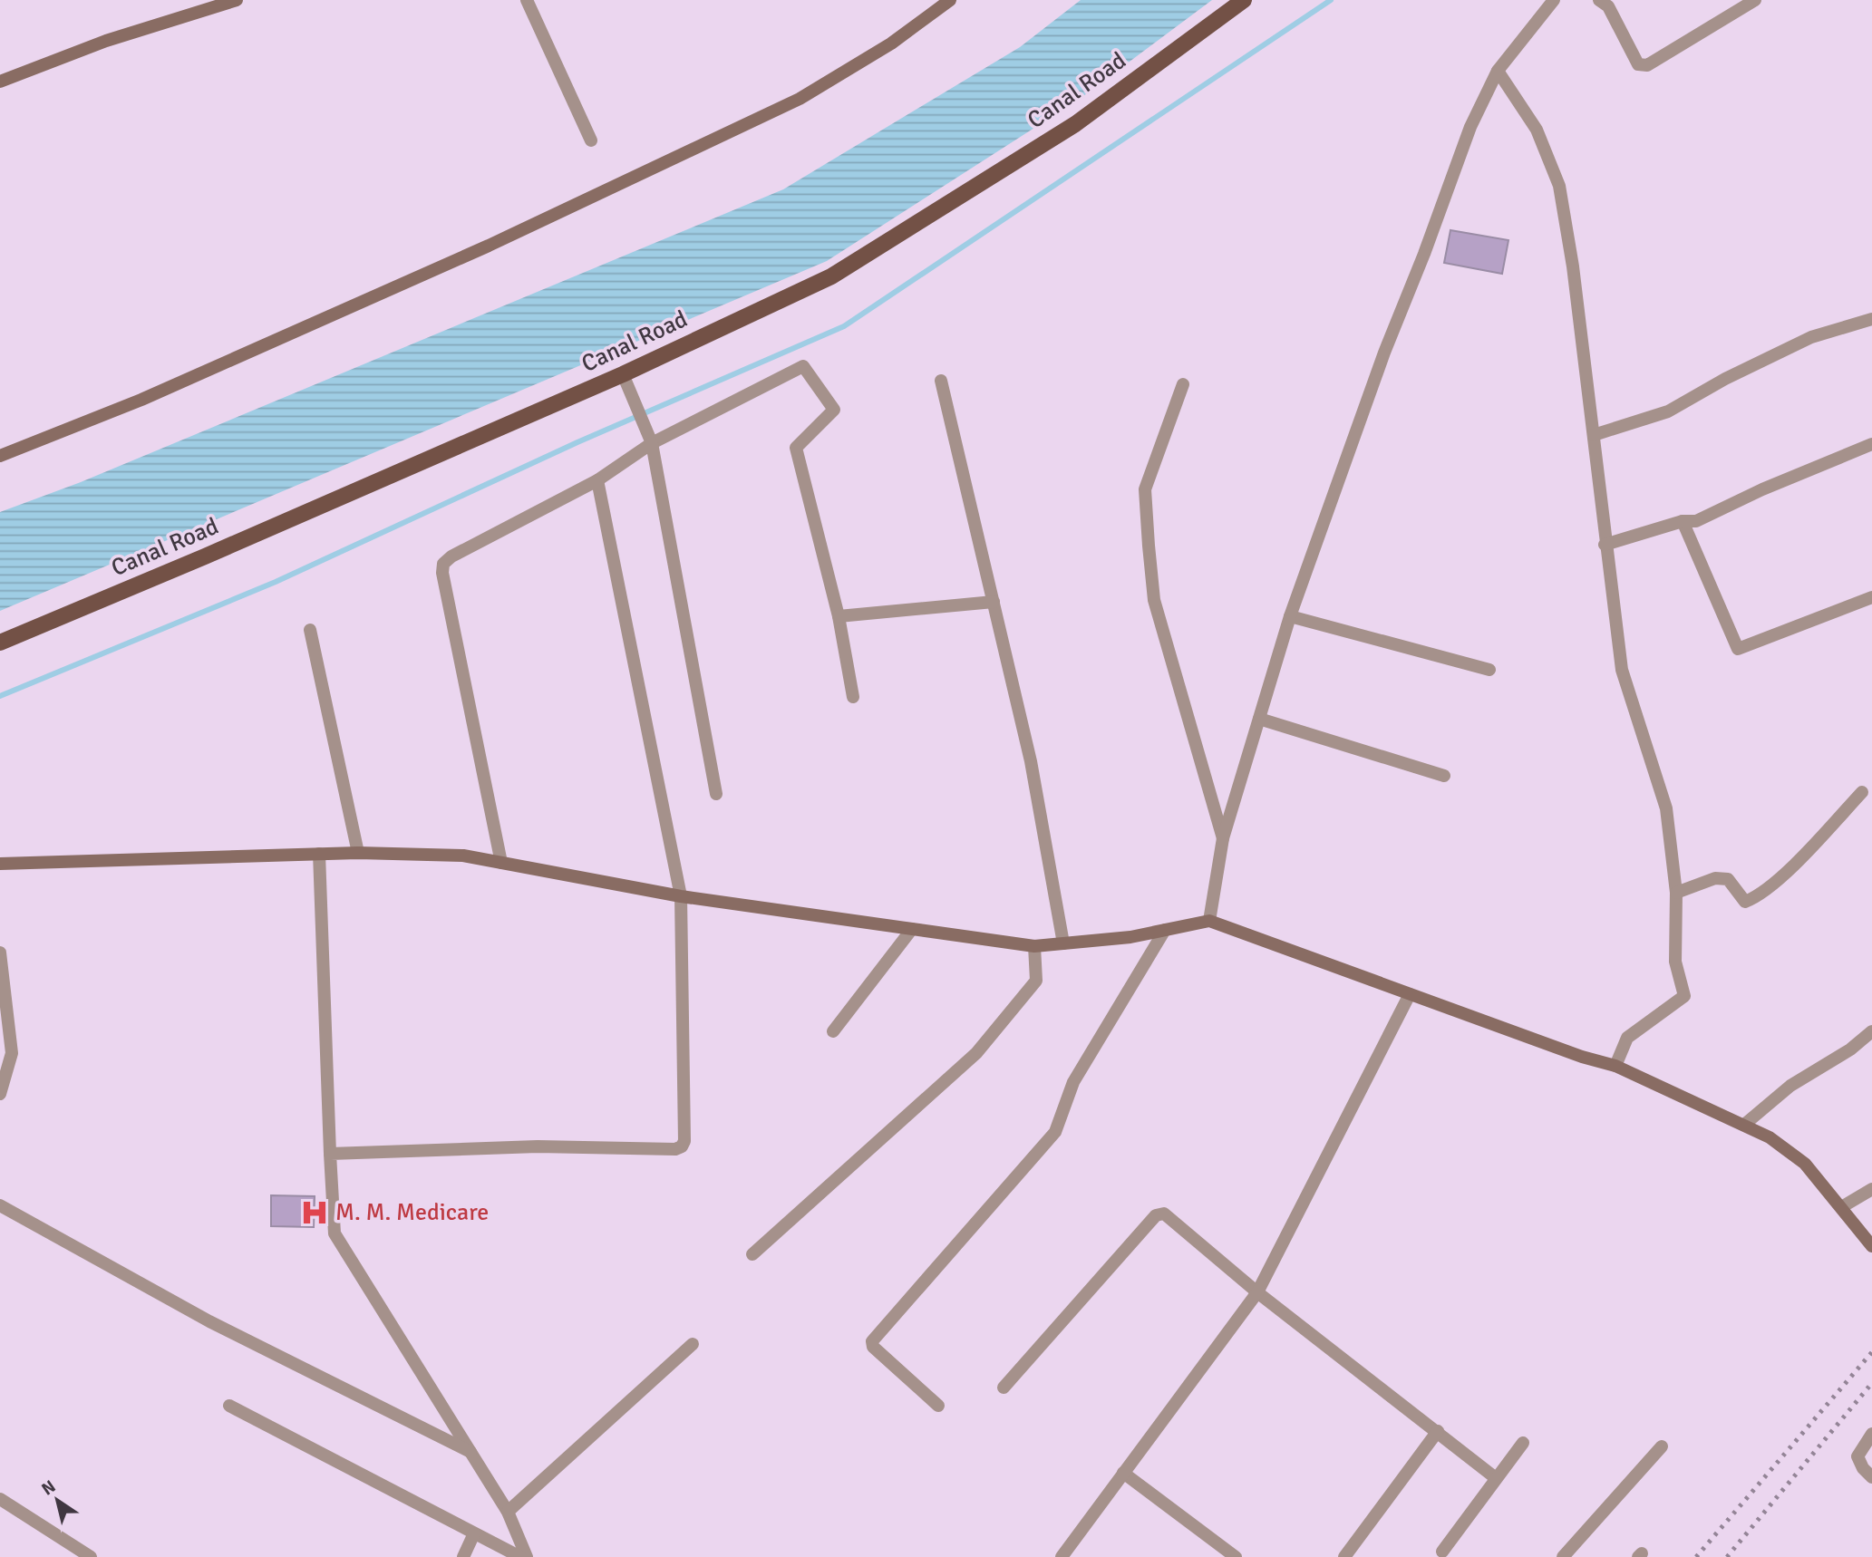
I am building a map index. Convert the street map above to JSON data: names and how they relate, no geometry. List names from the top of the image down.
{
  "streets": {
    "main road": ["Canal Road"]
  },
  "places": {
    "hospital": ["M. M. Medicare"]
  },
  "north": "top left"
}
